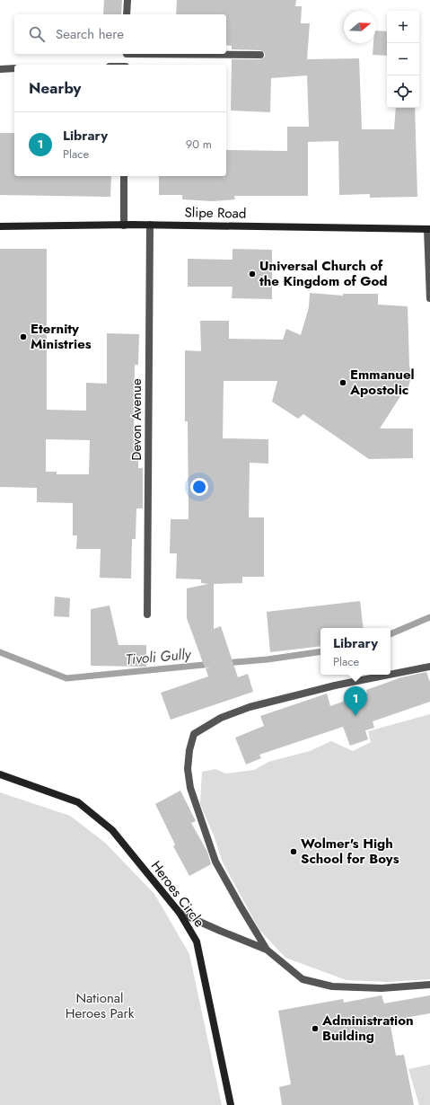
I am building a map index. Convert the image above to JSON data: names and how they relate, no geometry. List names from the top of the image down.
{
  "streets": {
    "main road": ["Slipe Road", "Heroes Circle"],
    "street": ["Devon Avenue"]
  },
  "crossings": [
    ["Slipe Road", "Devon Avenue"]
  ],
  "water": ["Tivoli Gully"],
  "parks": ["National Heroes Park"],
  "places": [
    "Universal Church of the Kingdom of God",
    "Eternity Ministries",
    "Emmanuel Apostolic",
    "Wolmer's High School for Boys",
    "Administration Building"
  ],
  "north": "right",
  "page": {
    "map_buttons": ["+", "−"],
    "search": "Search here",
    "heading": "Nearby",
    "list": [
      {
        "mark": "1",
        "name": "Library",
        "note": "Place",
        "value": "90 m"
      }
    ],
    "popup": ["Library", "Place"],
    "pins": "1"
  }
}
